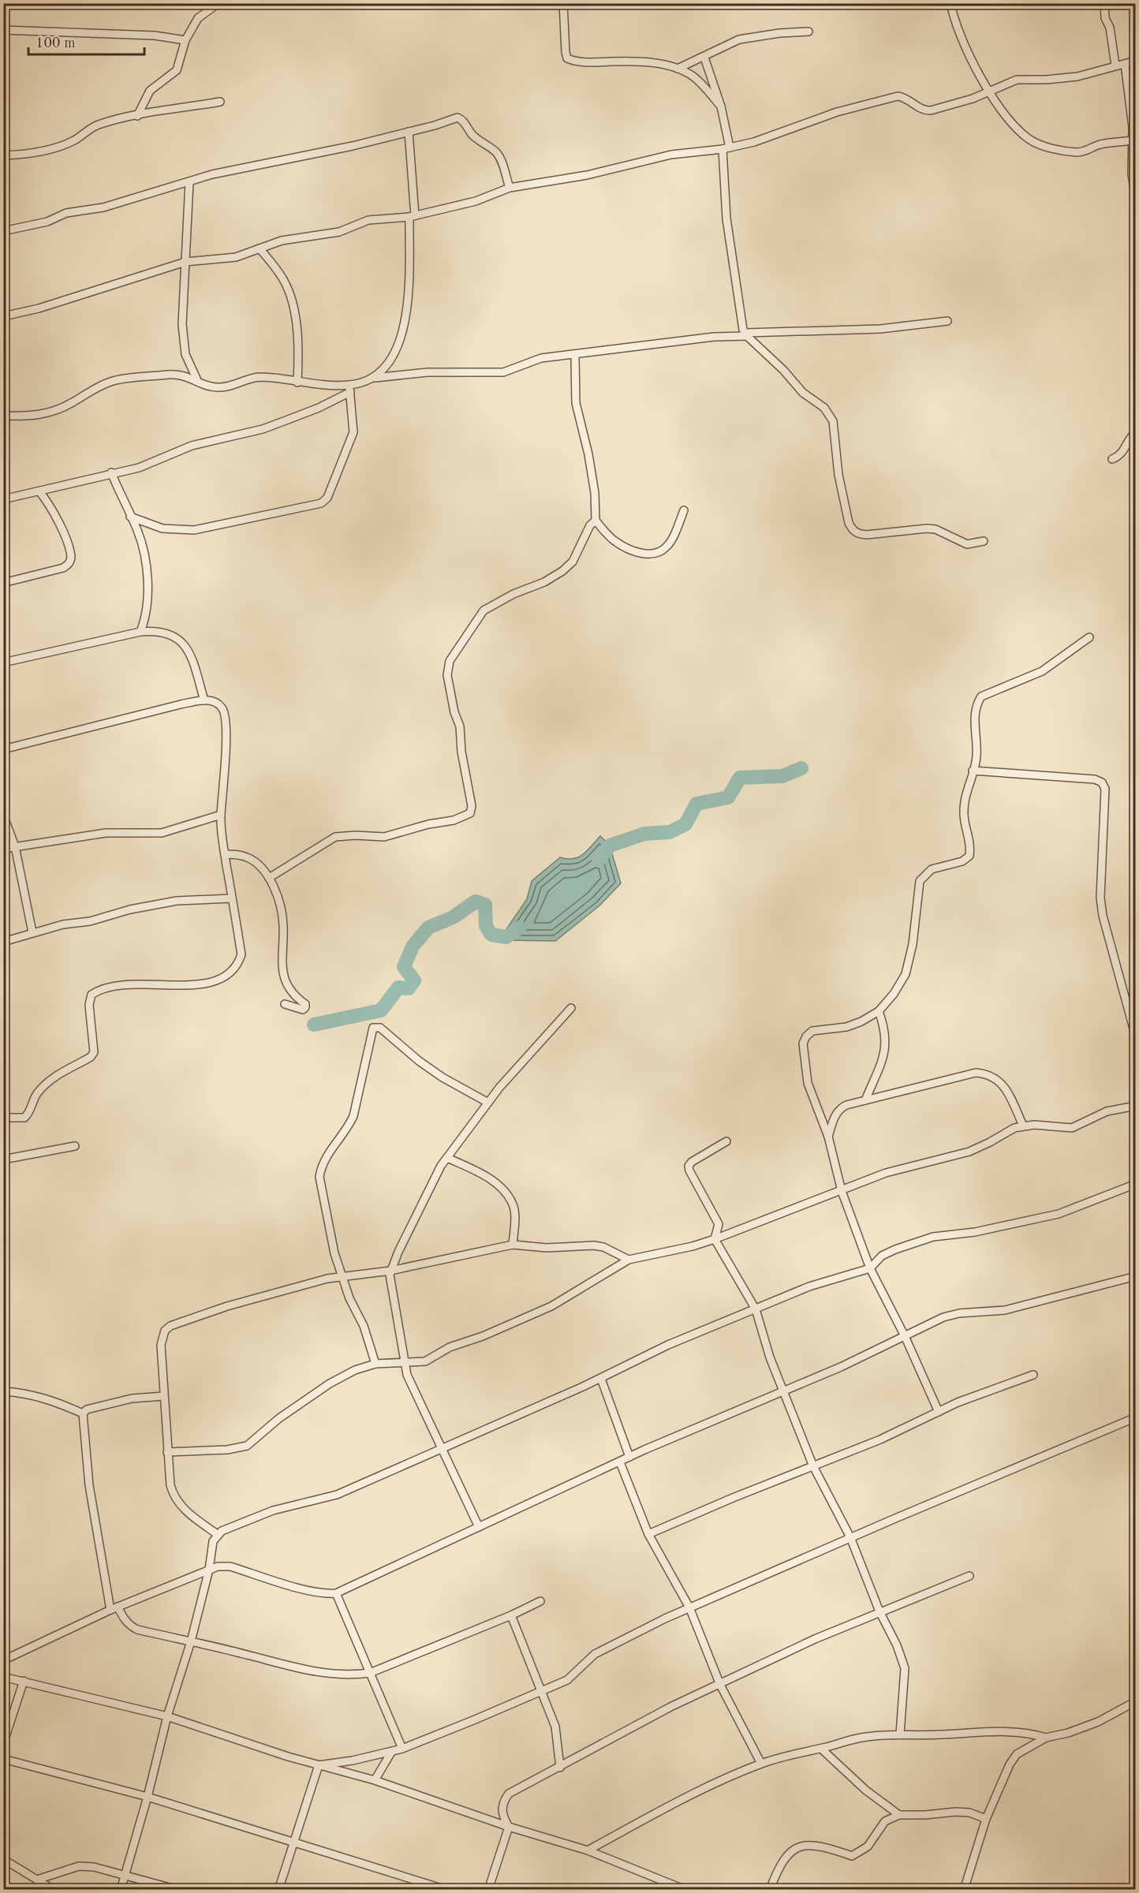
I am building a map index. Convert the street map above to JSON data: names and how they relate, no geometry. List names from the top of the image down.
{
  "scale_bar": "100 m"
}
